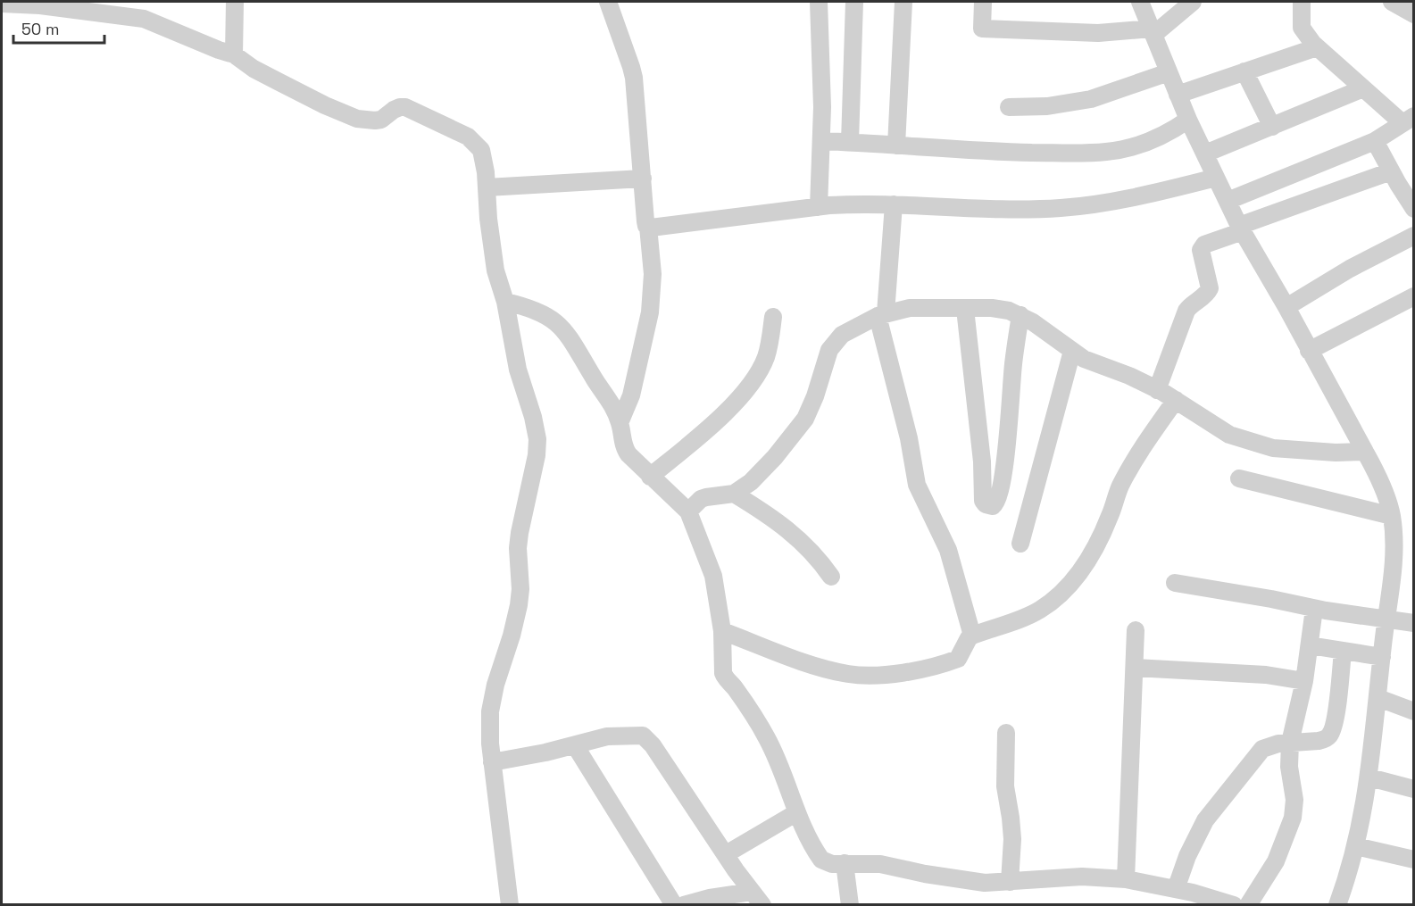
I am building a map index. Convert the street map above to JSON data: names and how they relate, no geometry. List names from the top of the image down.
{
  "scale_bar": "50 m"
}
